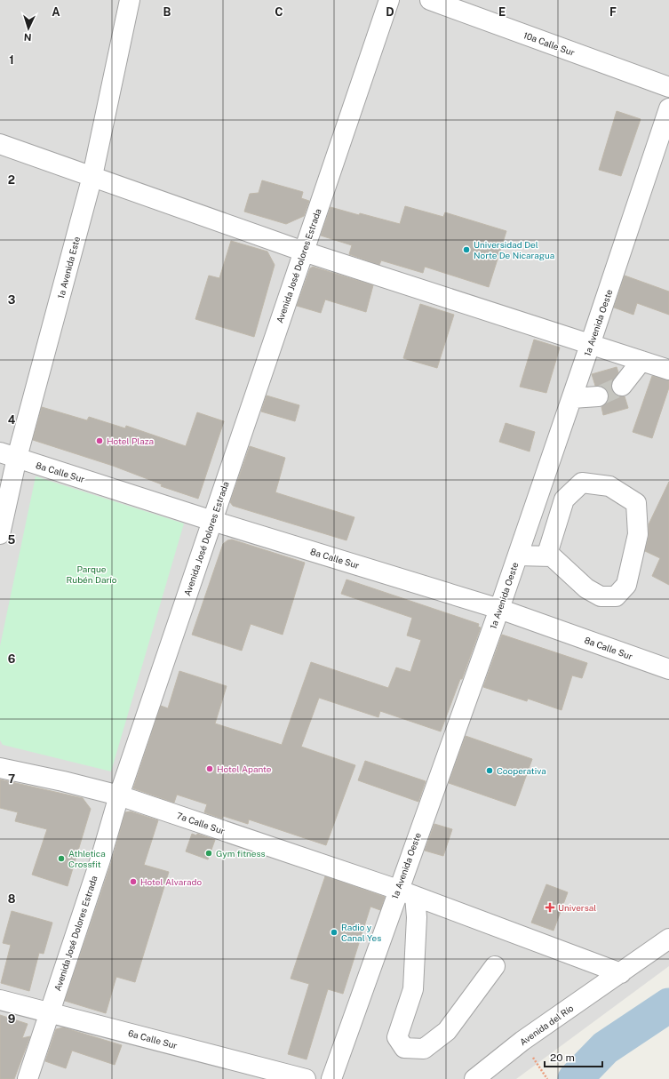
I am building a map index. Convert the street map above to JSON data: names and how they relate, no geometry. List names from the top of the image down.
{
  "streets": {
    "street": [
      "10a Calle Sur",
      "Avenida José Dolores Estrada",
      "1a Avenida Este",
      "1a Avenida Oeste",
      "8a Calle Sur",
      "7a Calle Sur",
      "Avenida del Río",
      "6a Calle Sur"
    ]
  },
  "crossings": [
    ["Avenida José Dolores Estrada", "8a Calle Sur"],
    ["Avenida José Dolores Estrada", "7a Calle Sur"],
    ["Avenida José Dolores Estrada", "6a Calle Sur"],
    ["1a Avenida Este", "8a Calle Sur"],
    ["1a Avenida Oeste", "8a Calle Sur"],
    ["1a Avenida Oeste", "7a Calle Sur"],
    ["7a Calle Sur", "Avenida del Río"]
  ],
  "parks": ["Parque Rubén Darío"],
  "places": {
    "other": [
      "Universidad Del Norte De Nicaragua",
      "Hotel Plaza",
      "Hotel Apante",
      "Cooperativa",
      "Gym fitness",
      "Athletica Crossfit",
      "Hotel Alvarado",
      "Radio y Canal Yes"
    ],
    "health": ["Universal"]
  },
  "scale_bar": "20 m",
  "north": "bottom",
  "grid": {
    "columns": [
      "A",
      "B",
      "C",
      "D",
      "E",
      "F"
    ],
    "rows": [
      "1",
      "2",
      "3",
      "4",
      "5",
      "6",
      "7",
      "8",
      "9"
    ]
  }
}
